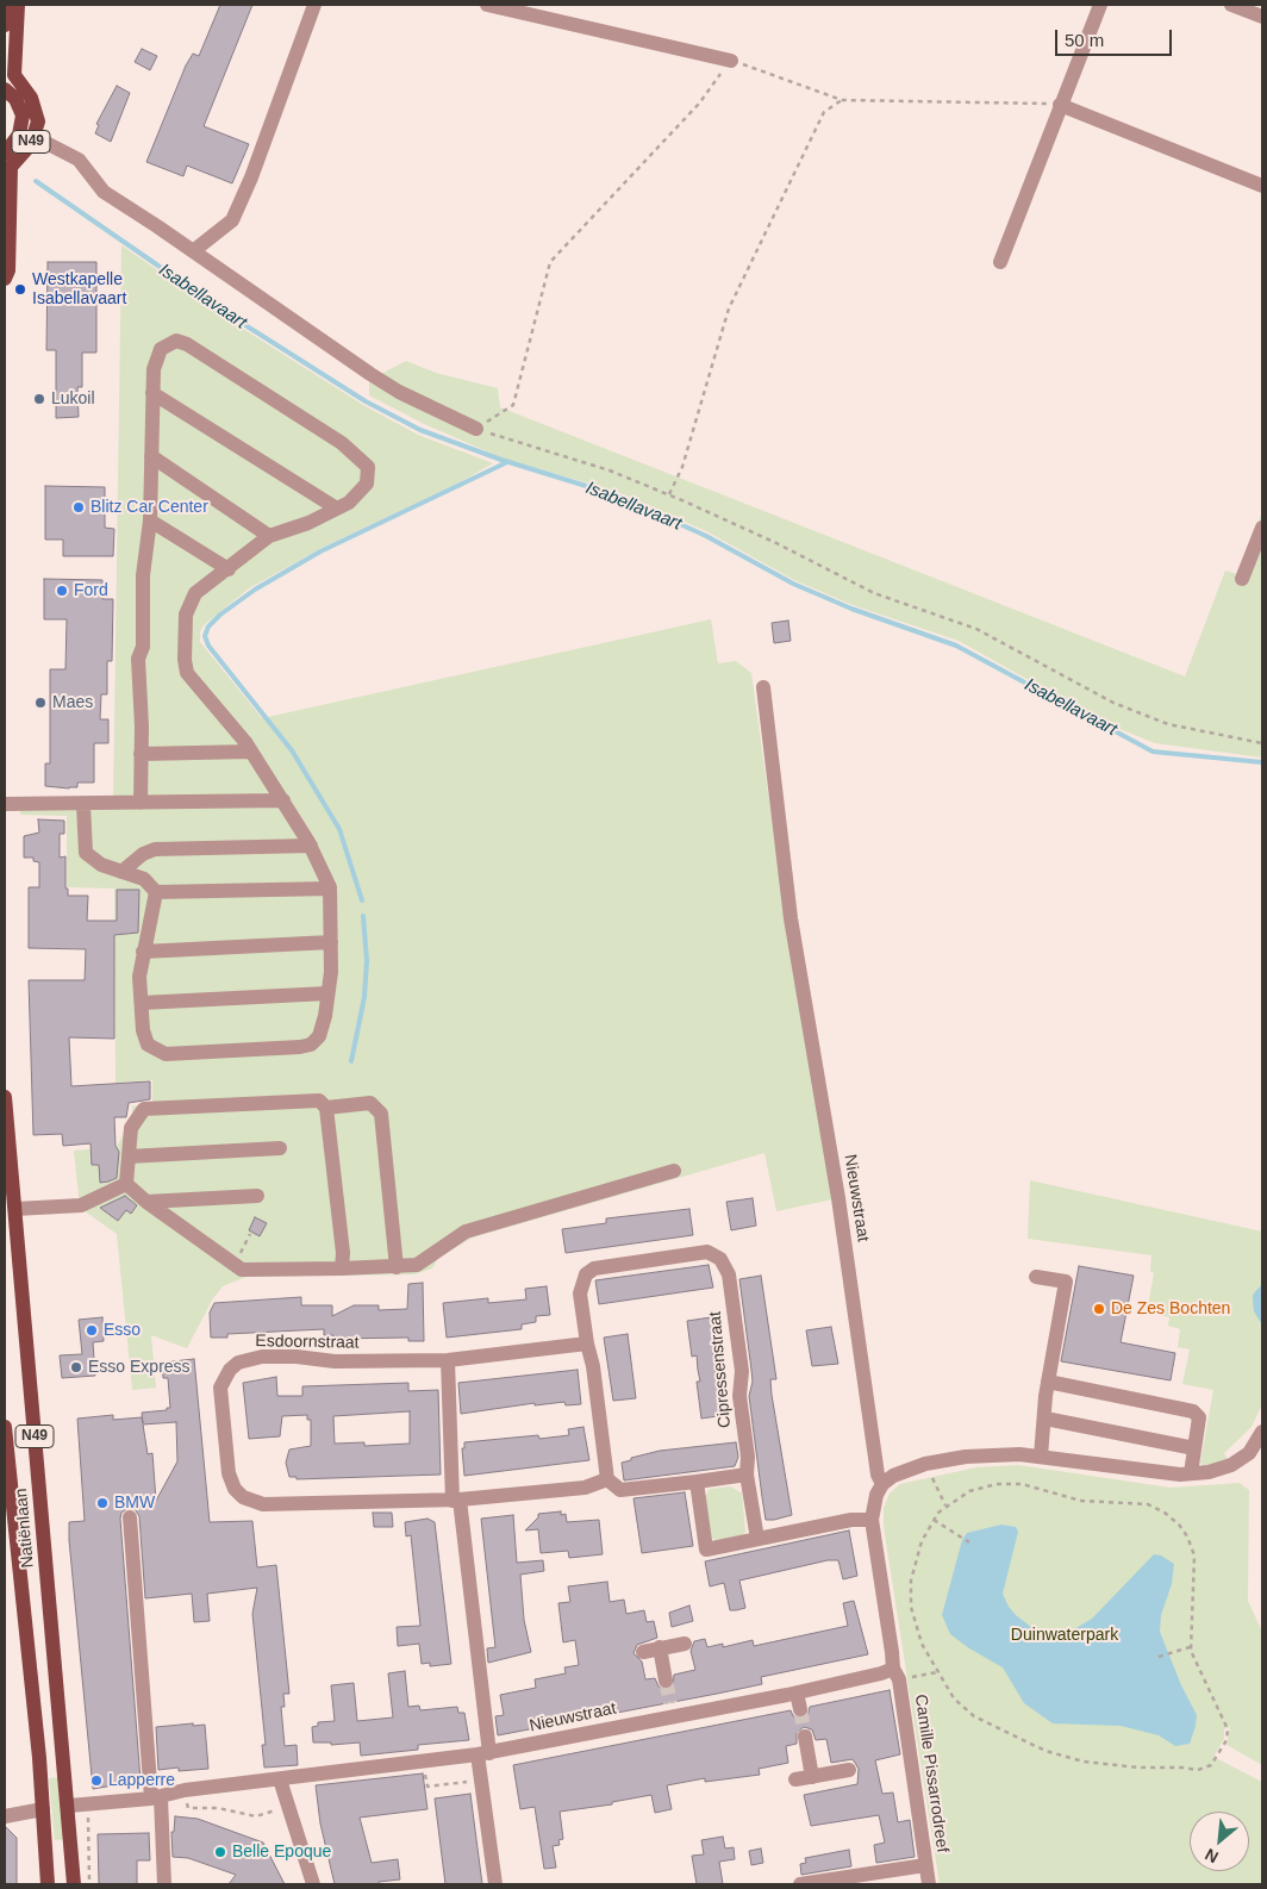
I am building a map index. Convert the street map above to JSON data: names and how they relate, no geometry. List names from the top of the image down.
{
  "streets": {
    "main road": ["N49", "Natiënlaan"],
    "street": [
      "Nieuwstraat",
      "Esdoornstraat",
      "Cipressenstraat",
      "Camille Pissarrodreef"
    ]
  },
  "crossings": [
    ["Nieuwstraat", "Natiënlaan"],
    ["Nieuwstraat", "Camille Pissarrodreef"],
    ["Esdoornstraat", "Cipressenstraat"]
  ],
  "water": ["Isabellavaart"],
  "parks": ["Duinwaterpark"],
  "places": [
    "Westkapelle Isabellavaart",
    "Lukoil",
    "Blitz Car Center",
    "Ford",
    "Maes",
    "De Zes Bochten",
    "Esso",
    "Esso Express",
    "BMW",
    "Lapperre",
    "Belle Epoque"
  ],
  "scale_bar": "50 m",
  "north": "bottom left"
}
